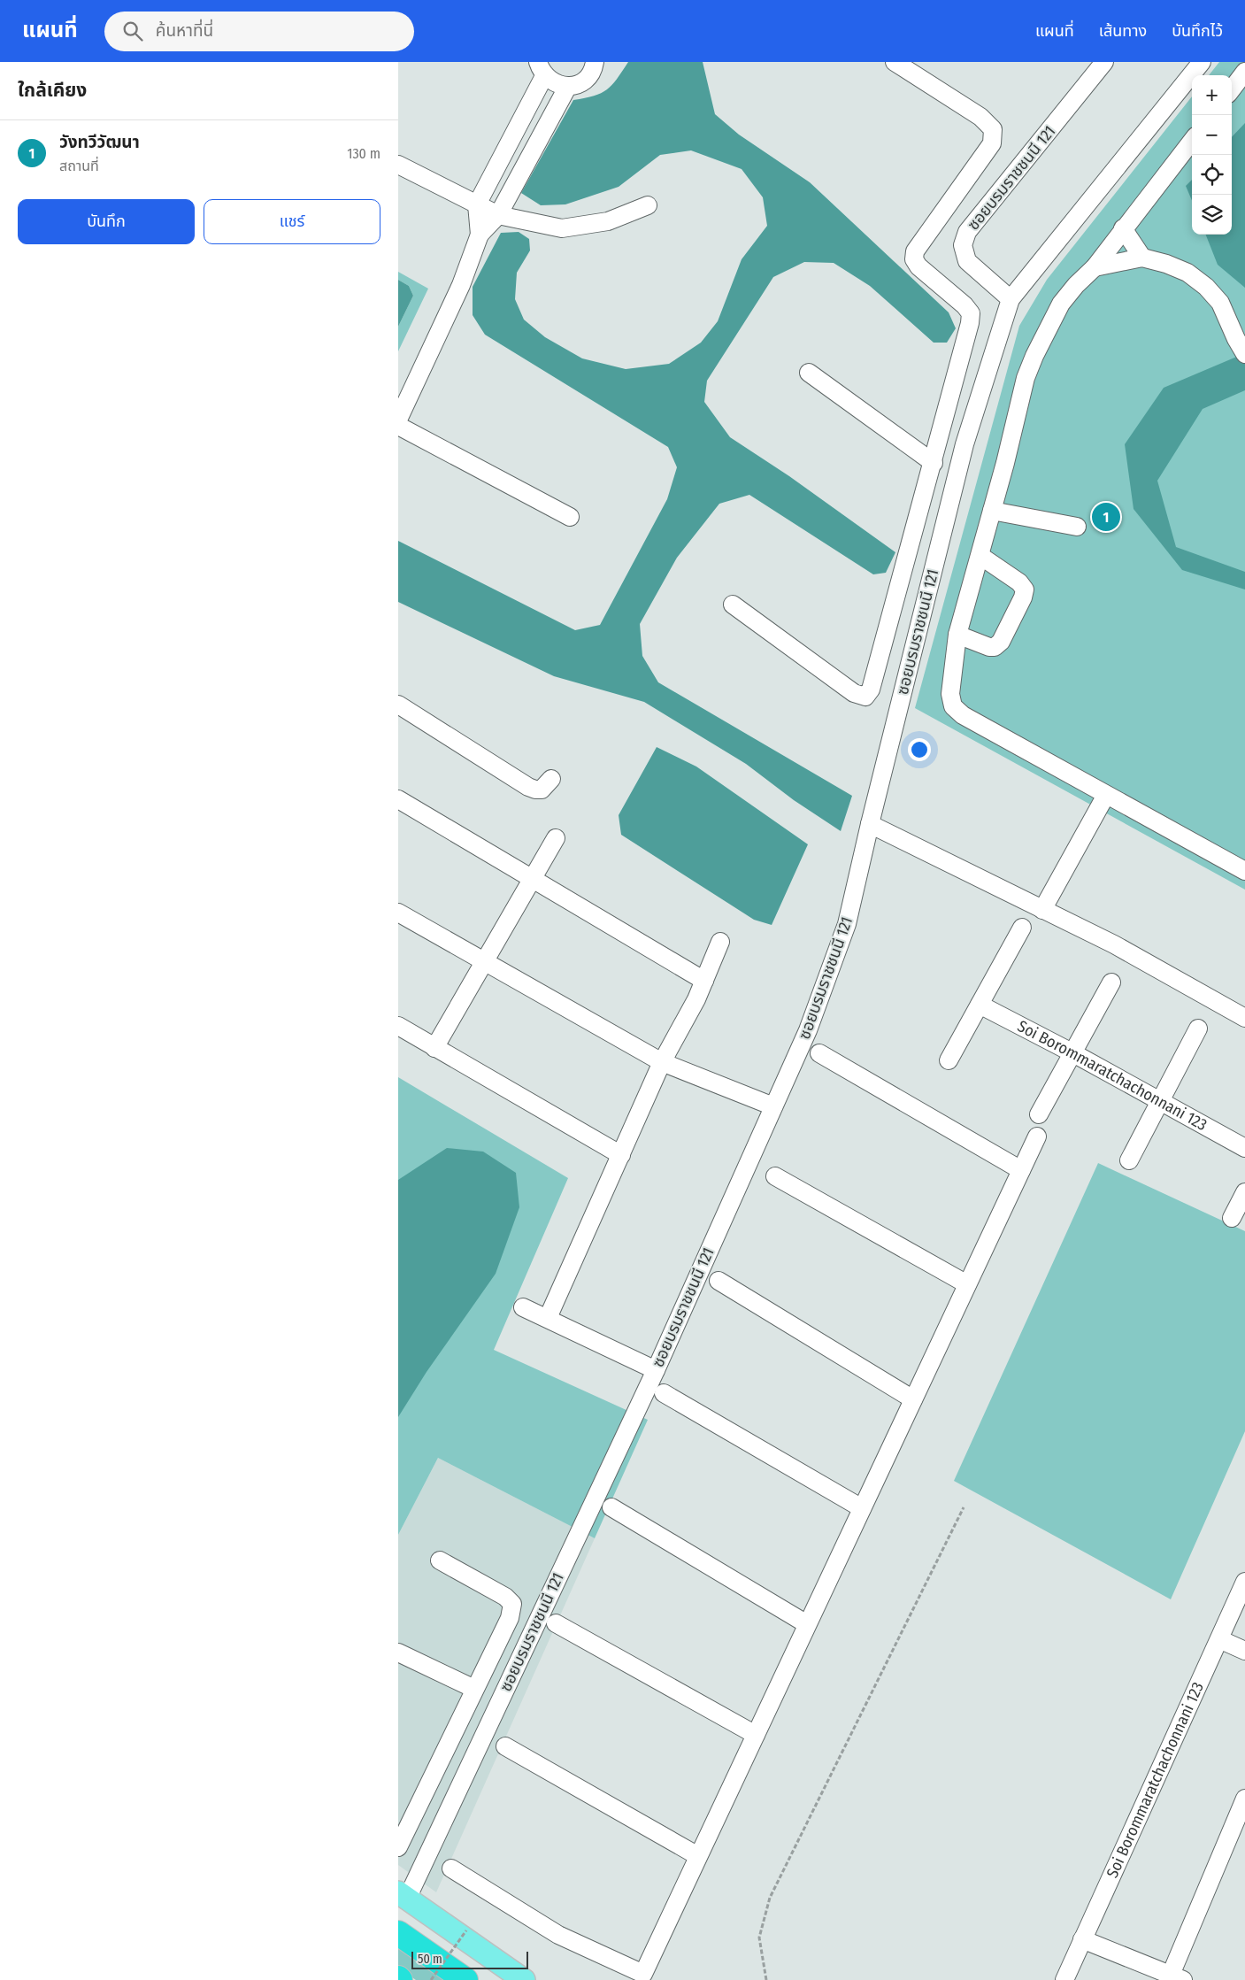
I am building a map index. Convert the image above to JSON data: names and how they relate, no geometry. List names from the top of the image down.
{
  "streets": {
    "street": ["ซอยบรมราชชนนี 121", "Soi Borommaratchachonnani 123"]
  },
  "scale_bar": "50 m",
  "page": {
    "header": "แผนที่",
    "search": "ค้นหาที่นี่",
    "nav": ["แผนที่", "เส้นทาง", "บันทึกไว้"],
    "heading": "ใกล้เคียง",
    "map_buttons": ["+", "−"],
    "list": [
      {
        "mark": "1",
        "name": "วังทวีวัฒนา",
        "note": "สถานที่",
        "value": "130 m"
      }
    ],
    "buttons": ["บันทึก", "แชร์"],
    "pins": "1",
    "scale": "50 m"
  }
}
